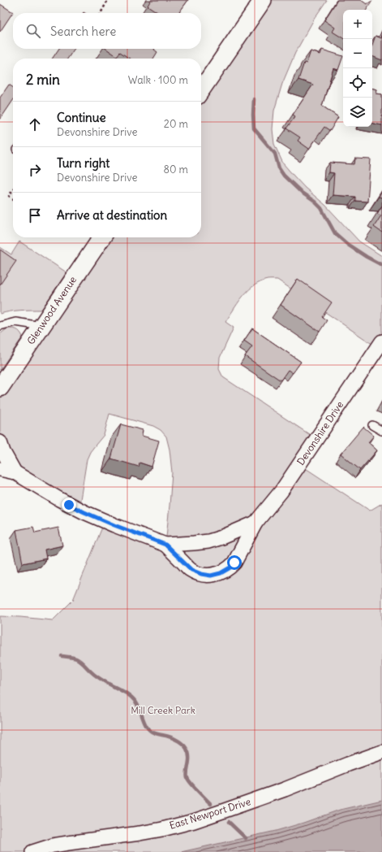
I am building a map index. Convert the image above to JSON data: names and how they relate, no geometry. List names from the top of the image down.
{
  "streets": {
    "street": ["Glenwood Avenue", "Devonshire Drive", "East Newport Drive"]
  },
  "parks": ["Mill Creek Park"],
  "page": {
    "map_buttons": ["+", "−"],
    "search": "Search here",
    "heading": ["2 min", "Walk · 100 m"],
    "list": [
      ["Continue", "Devonshire Drive", "20 m"],
      ["Turn right", "Devonshire Drive", "80 m"],
      "Arrive at destination"
    ]
  }
}
